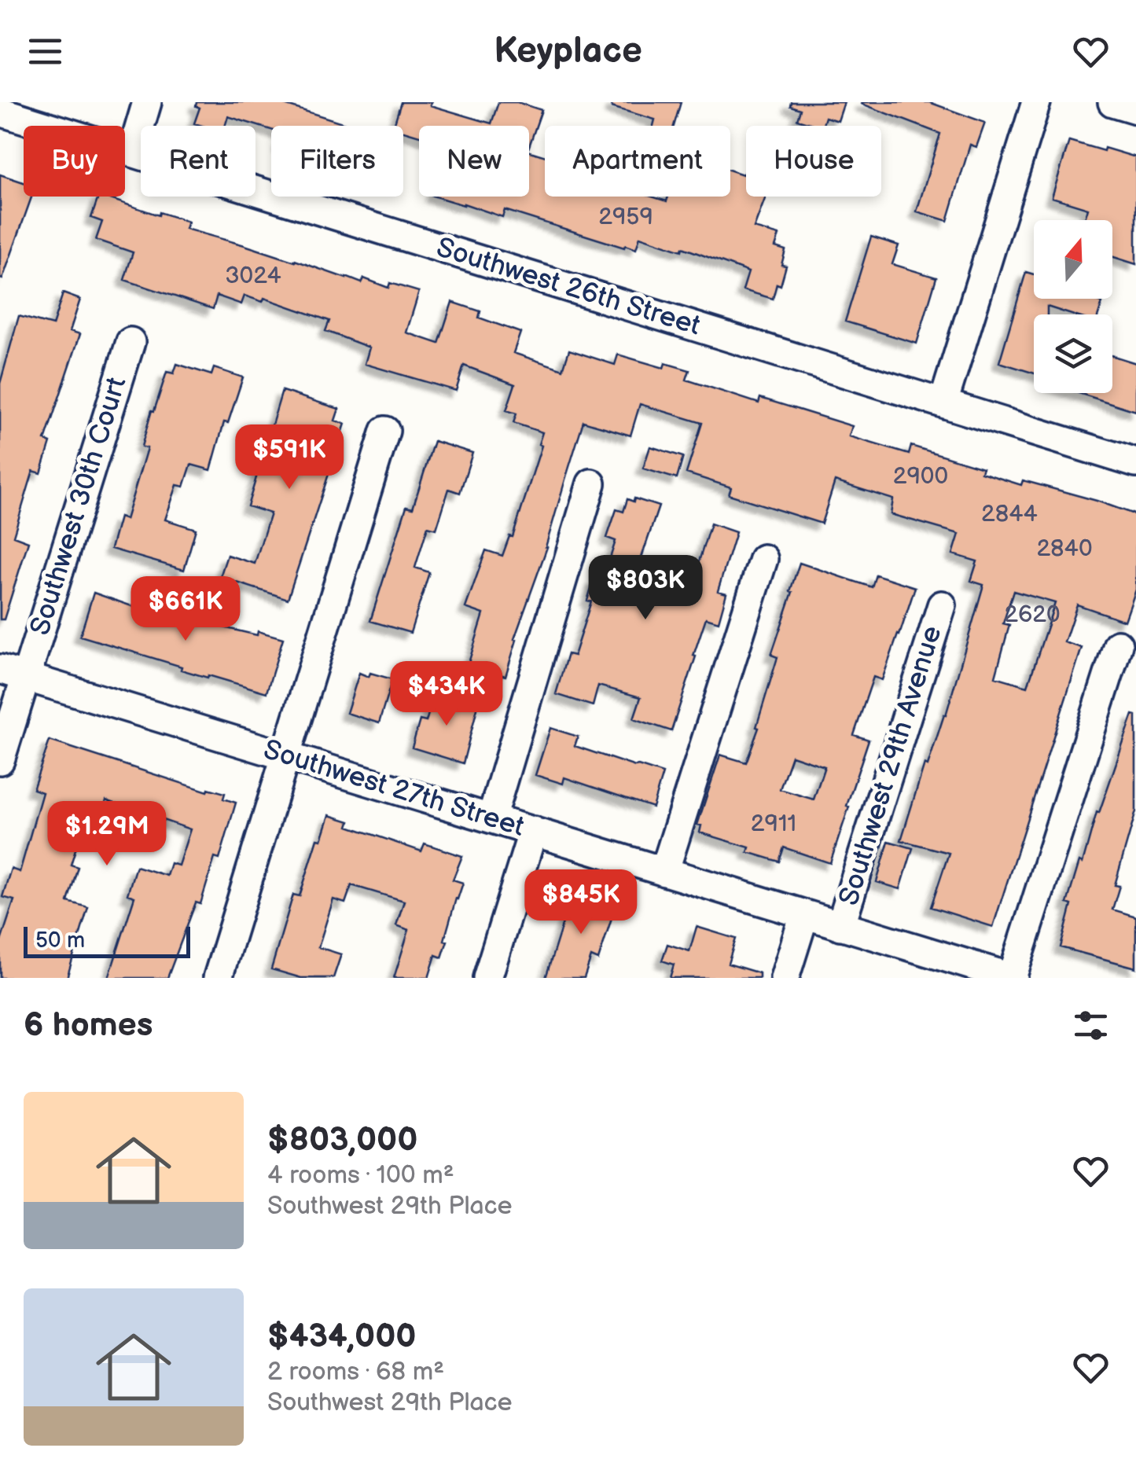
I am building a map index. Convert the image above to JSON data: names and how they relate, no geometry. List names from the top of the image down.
{
  "streets": {
    "street": [
      "Southwest 26th Street",
      "Southwest 30th Court",
      "Southwest 29th Avenue",
      "Southwest 27th Street"
    ]
  },
  "crossings": [
    ["Southwest 30th Court", "Southwest 27th Street"],
    ["Southwest 29th Avenue", "Southwest 27th Street"]
  ],
  "house_numbers": [
    "2959",
    "3024",
    "2900",
    "2844",
    "2840",
    "2620",
    "2911"
  ],
  "scale_bar": "50 m",
  "north": "top",
  "page": {
    "header": "Keyplace",
    "chip": [
      "Buy",
      "Rent",
      "Filters",
      "New",
      "Apartment",
      "House"
    ],
    "price": [
      "$591K",
      "$803K",
      "$661K",
      "$434K",
      "$1.29M",
      "$845K"
    ],
    "scale": "50 m",
    "heading": "6 homes",
    "list": [
      {
        "name": "$803,000",
        "note": "4 rooms · 100 m² · Southwest 29th Place"
      },
      {
        "name": "$434,000",
        "note": "2 rooms · 68 m² · Southwest 29th Place"
      }
    ]
  }
}
